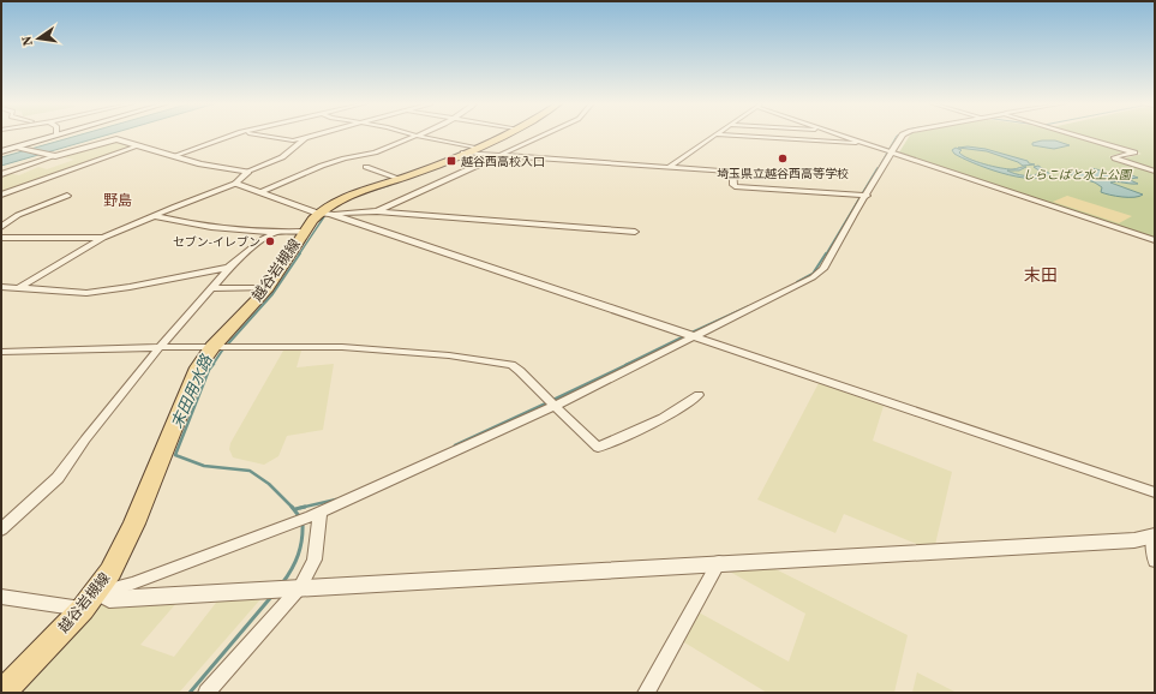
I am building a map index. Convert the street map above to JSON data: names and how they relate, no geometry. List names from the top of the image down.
{
  "streets": {
    "main road": ["越谷岩槻線"]
  },
  "districts": ["野島", "末田"],
  "water": ["末田用水路"],
  "parks": ["しらこばと水上公園"],
  "places": {
    "other": ["埼玉県立越谷西高等学校", "セブン-イレブン"],
    "transit": ["越谷西高校入口"]
  },
  "north": "left"
}
